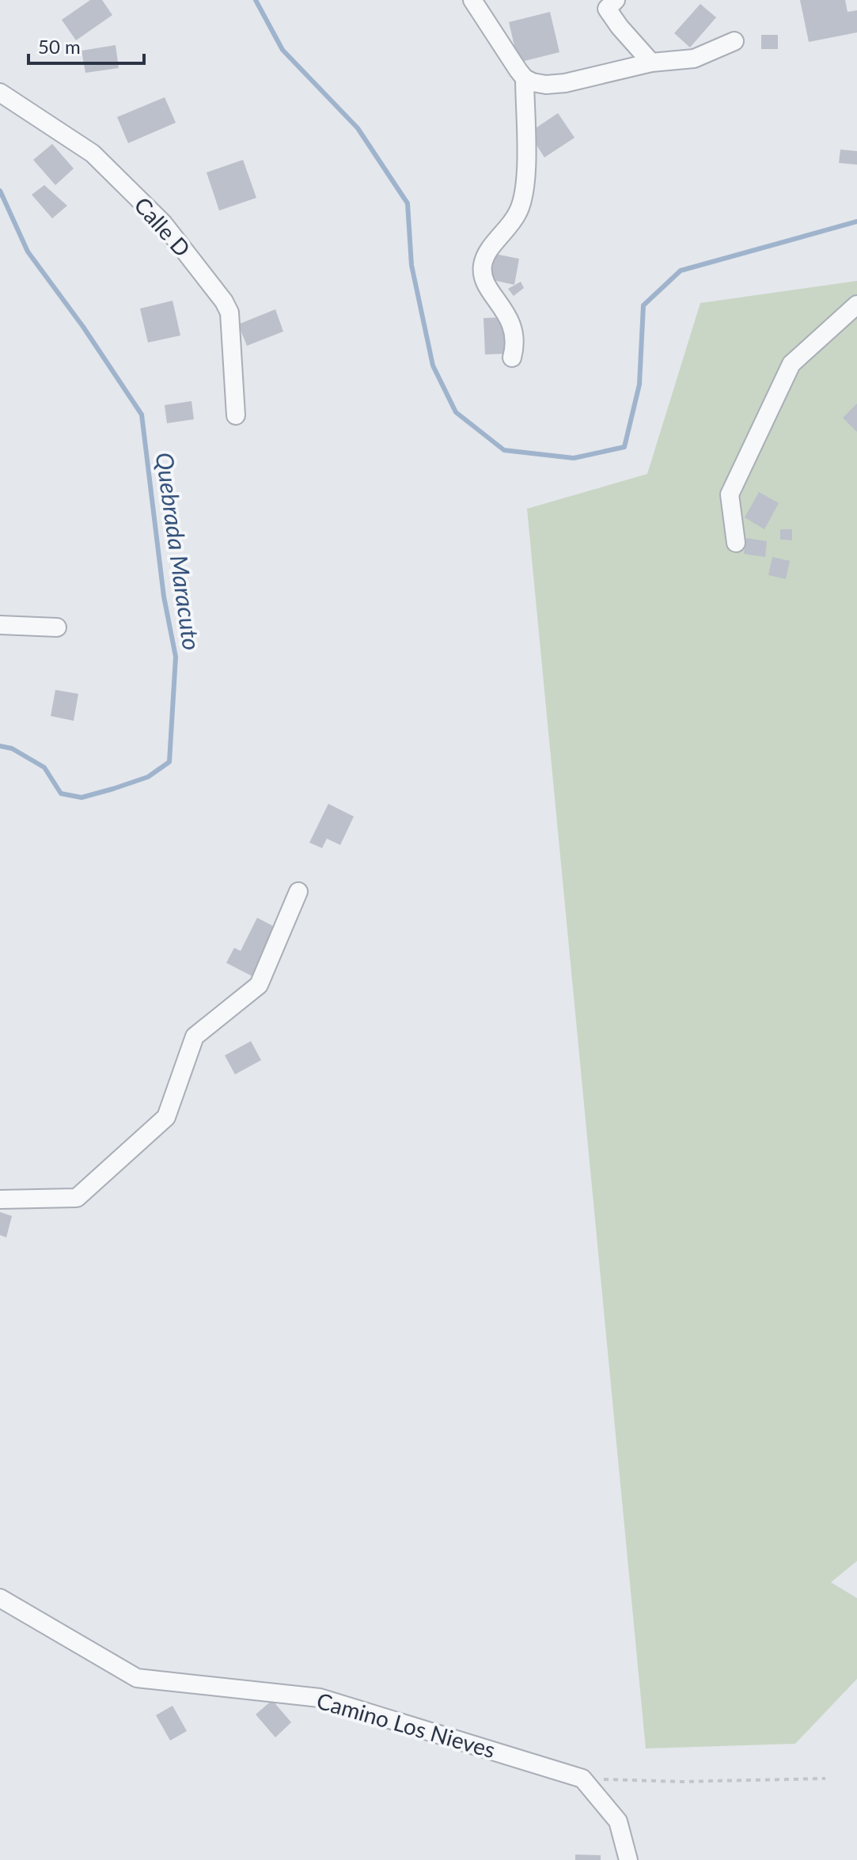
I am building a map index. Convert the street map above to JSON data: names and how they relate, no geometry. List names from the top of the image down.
{
  "streets": {
    "street": ["Calle D", "Camino Los Nieves"]
  },
  "water": ["Quebrada Maracuto"],
  "scale_bar": "50 m"
}
